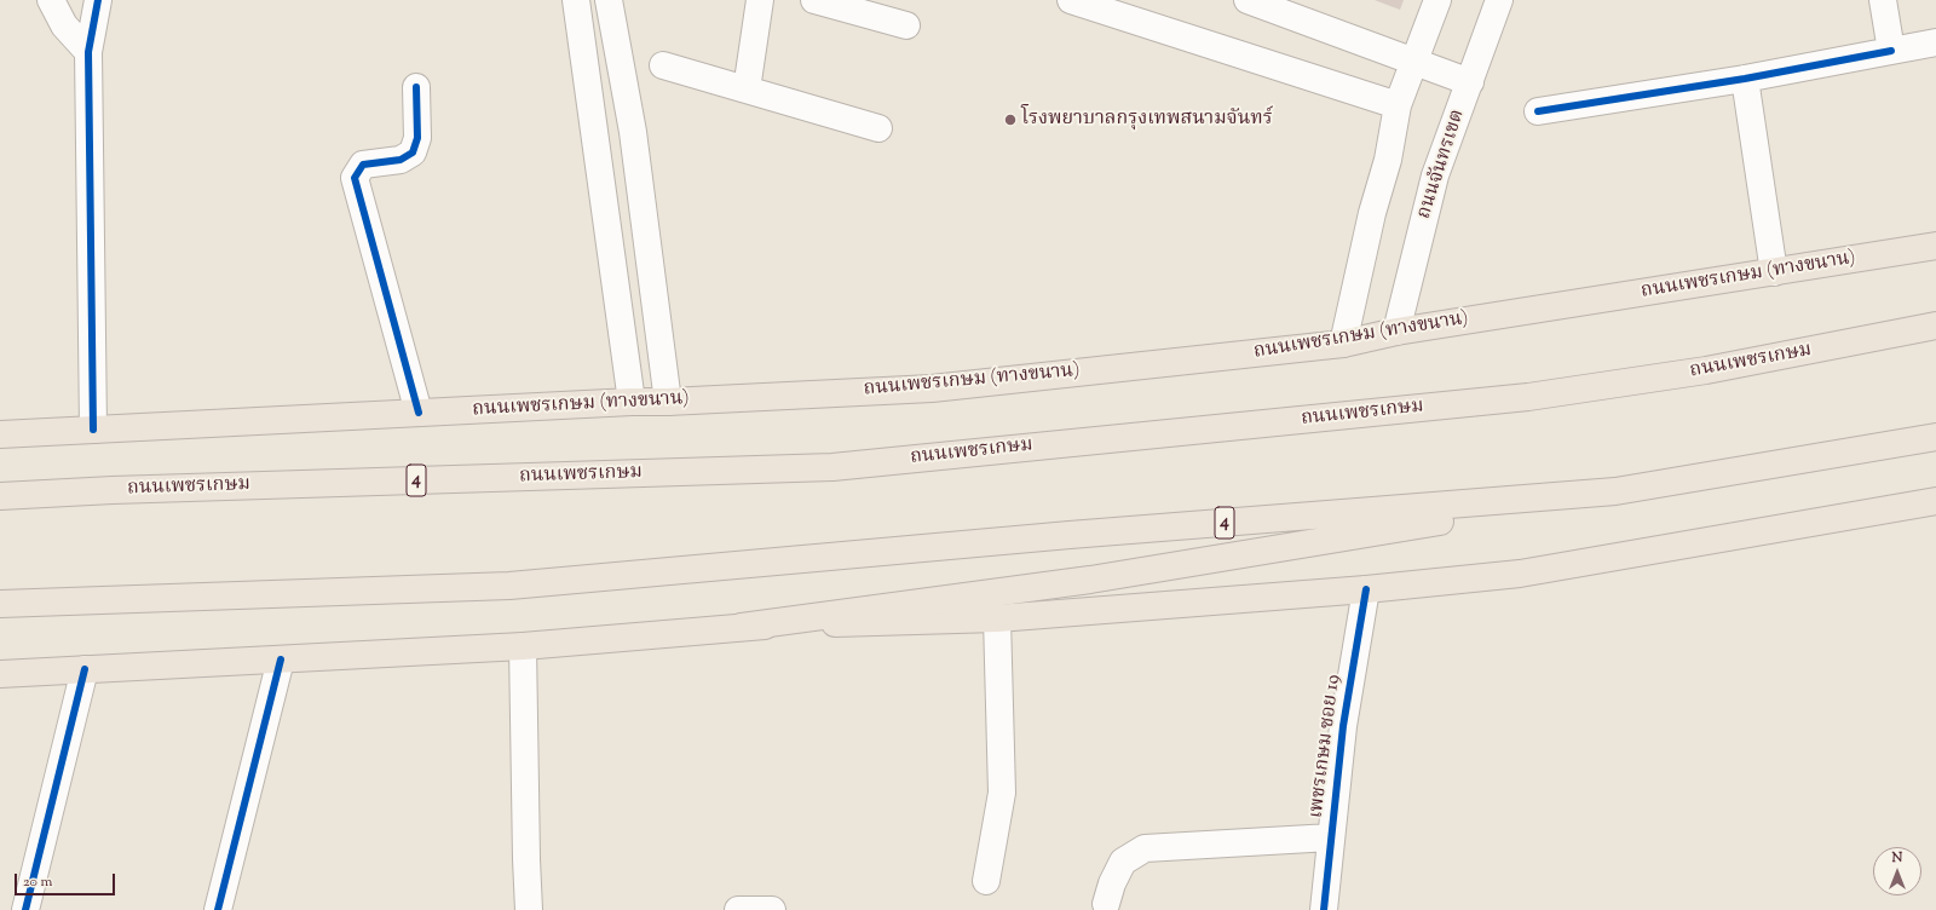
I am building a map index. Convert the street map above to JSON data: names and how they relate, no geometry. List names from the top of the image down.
{
  "streets": {
    "main road": ["ถนนเพชรเกษม (ทางขนาน)", "ถนนเพชรเกษม", "4"],
    "street": ["ถนนจันทรเขต", "เพชรเกษม ซอย 19"]
  },
  "crossings": [
    ["ถนนจันทรเขต", "ถนนเพชรเกษม (ทางขนาน)"]
  ],
  "places": ["โรงพยาบาลกรุงเทพสนามจันทร์"],
  "scale_bar": "20 m",
  "north": "top"
}
